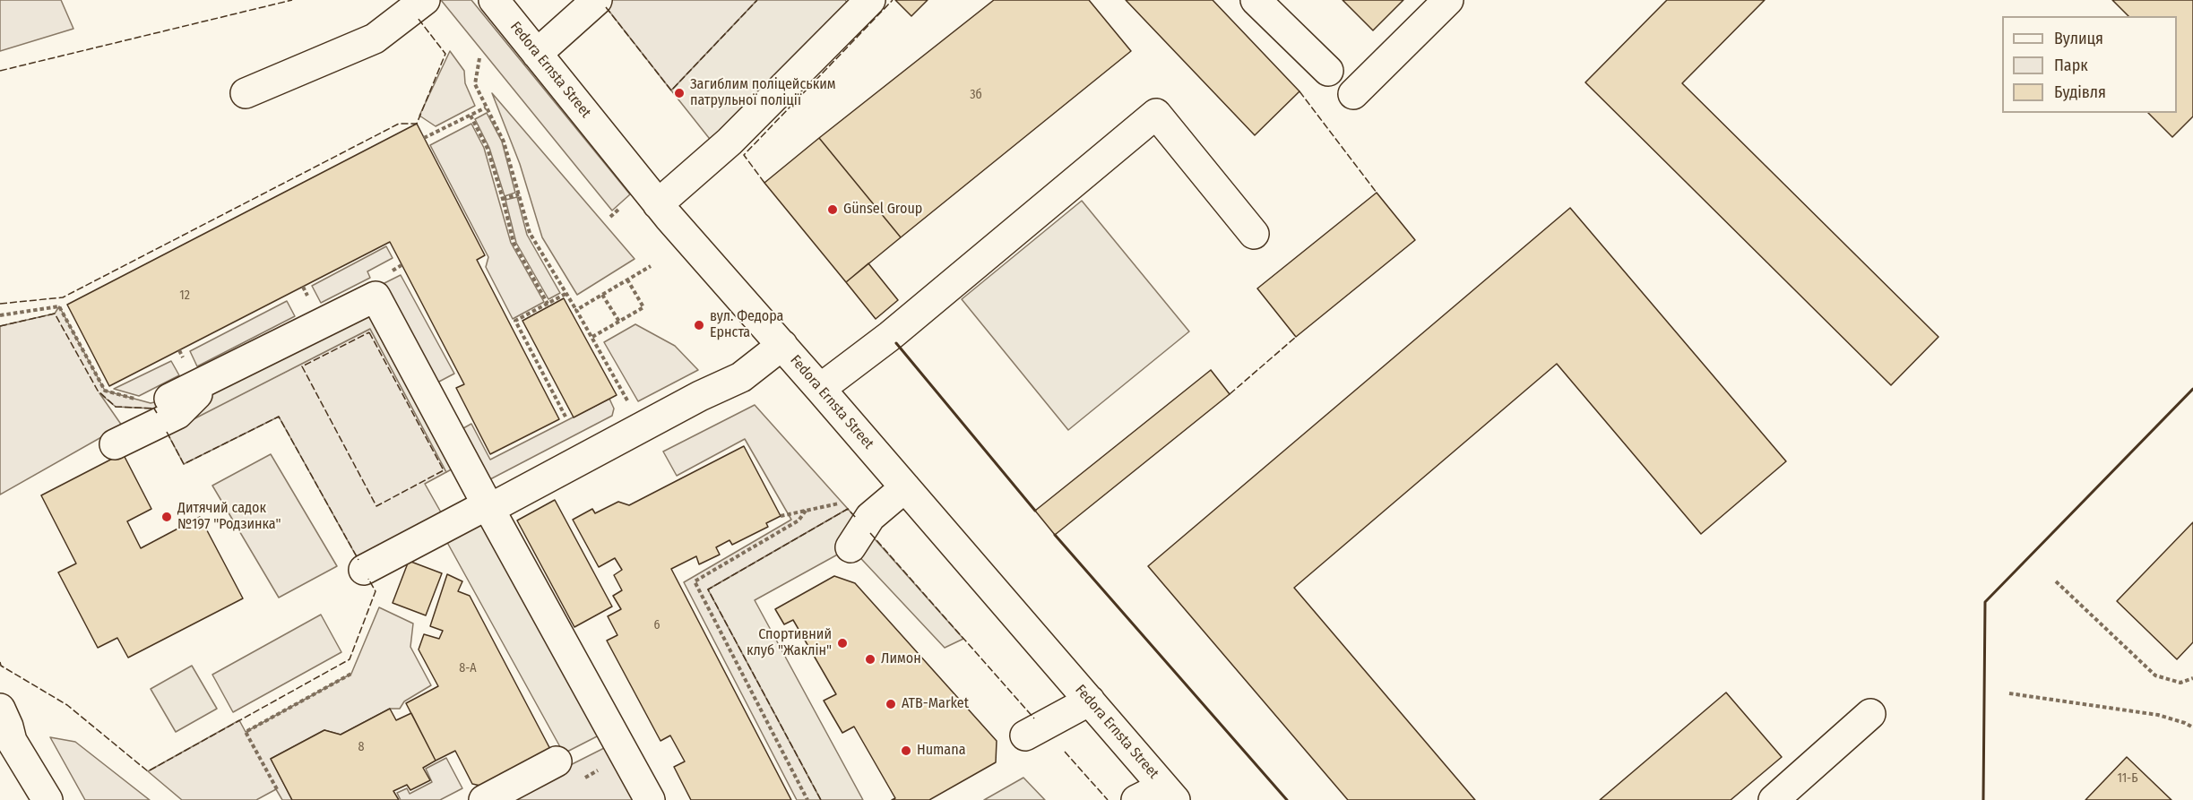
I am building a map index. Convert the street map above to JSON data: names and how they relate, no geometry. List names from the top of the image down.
{
  "streets": {
    "street": ["Fedora Ernsta Street"]
  },
  "places": [
    "Загиблим поліцейським патрульної поліції",
    "Günsel Group",
    "вул. Федора Ернста",
    "Дитячий садок №197 \"Родзинка\"",
    "Спортивний клуб \"Жаклін\"",
    "Лимон",
    "ATB-Market",
    "Humana"
  ],
  "house_numbers": [
    "3б",
    "12",
    "6",
    "8-А",
    "8",
    "11-Б"
  ],
  "legend": ["Вулиця", "Парк", "Будівля"]
}
